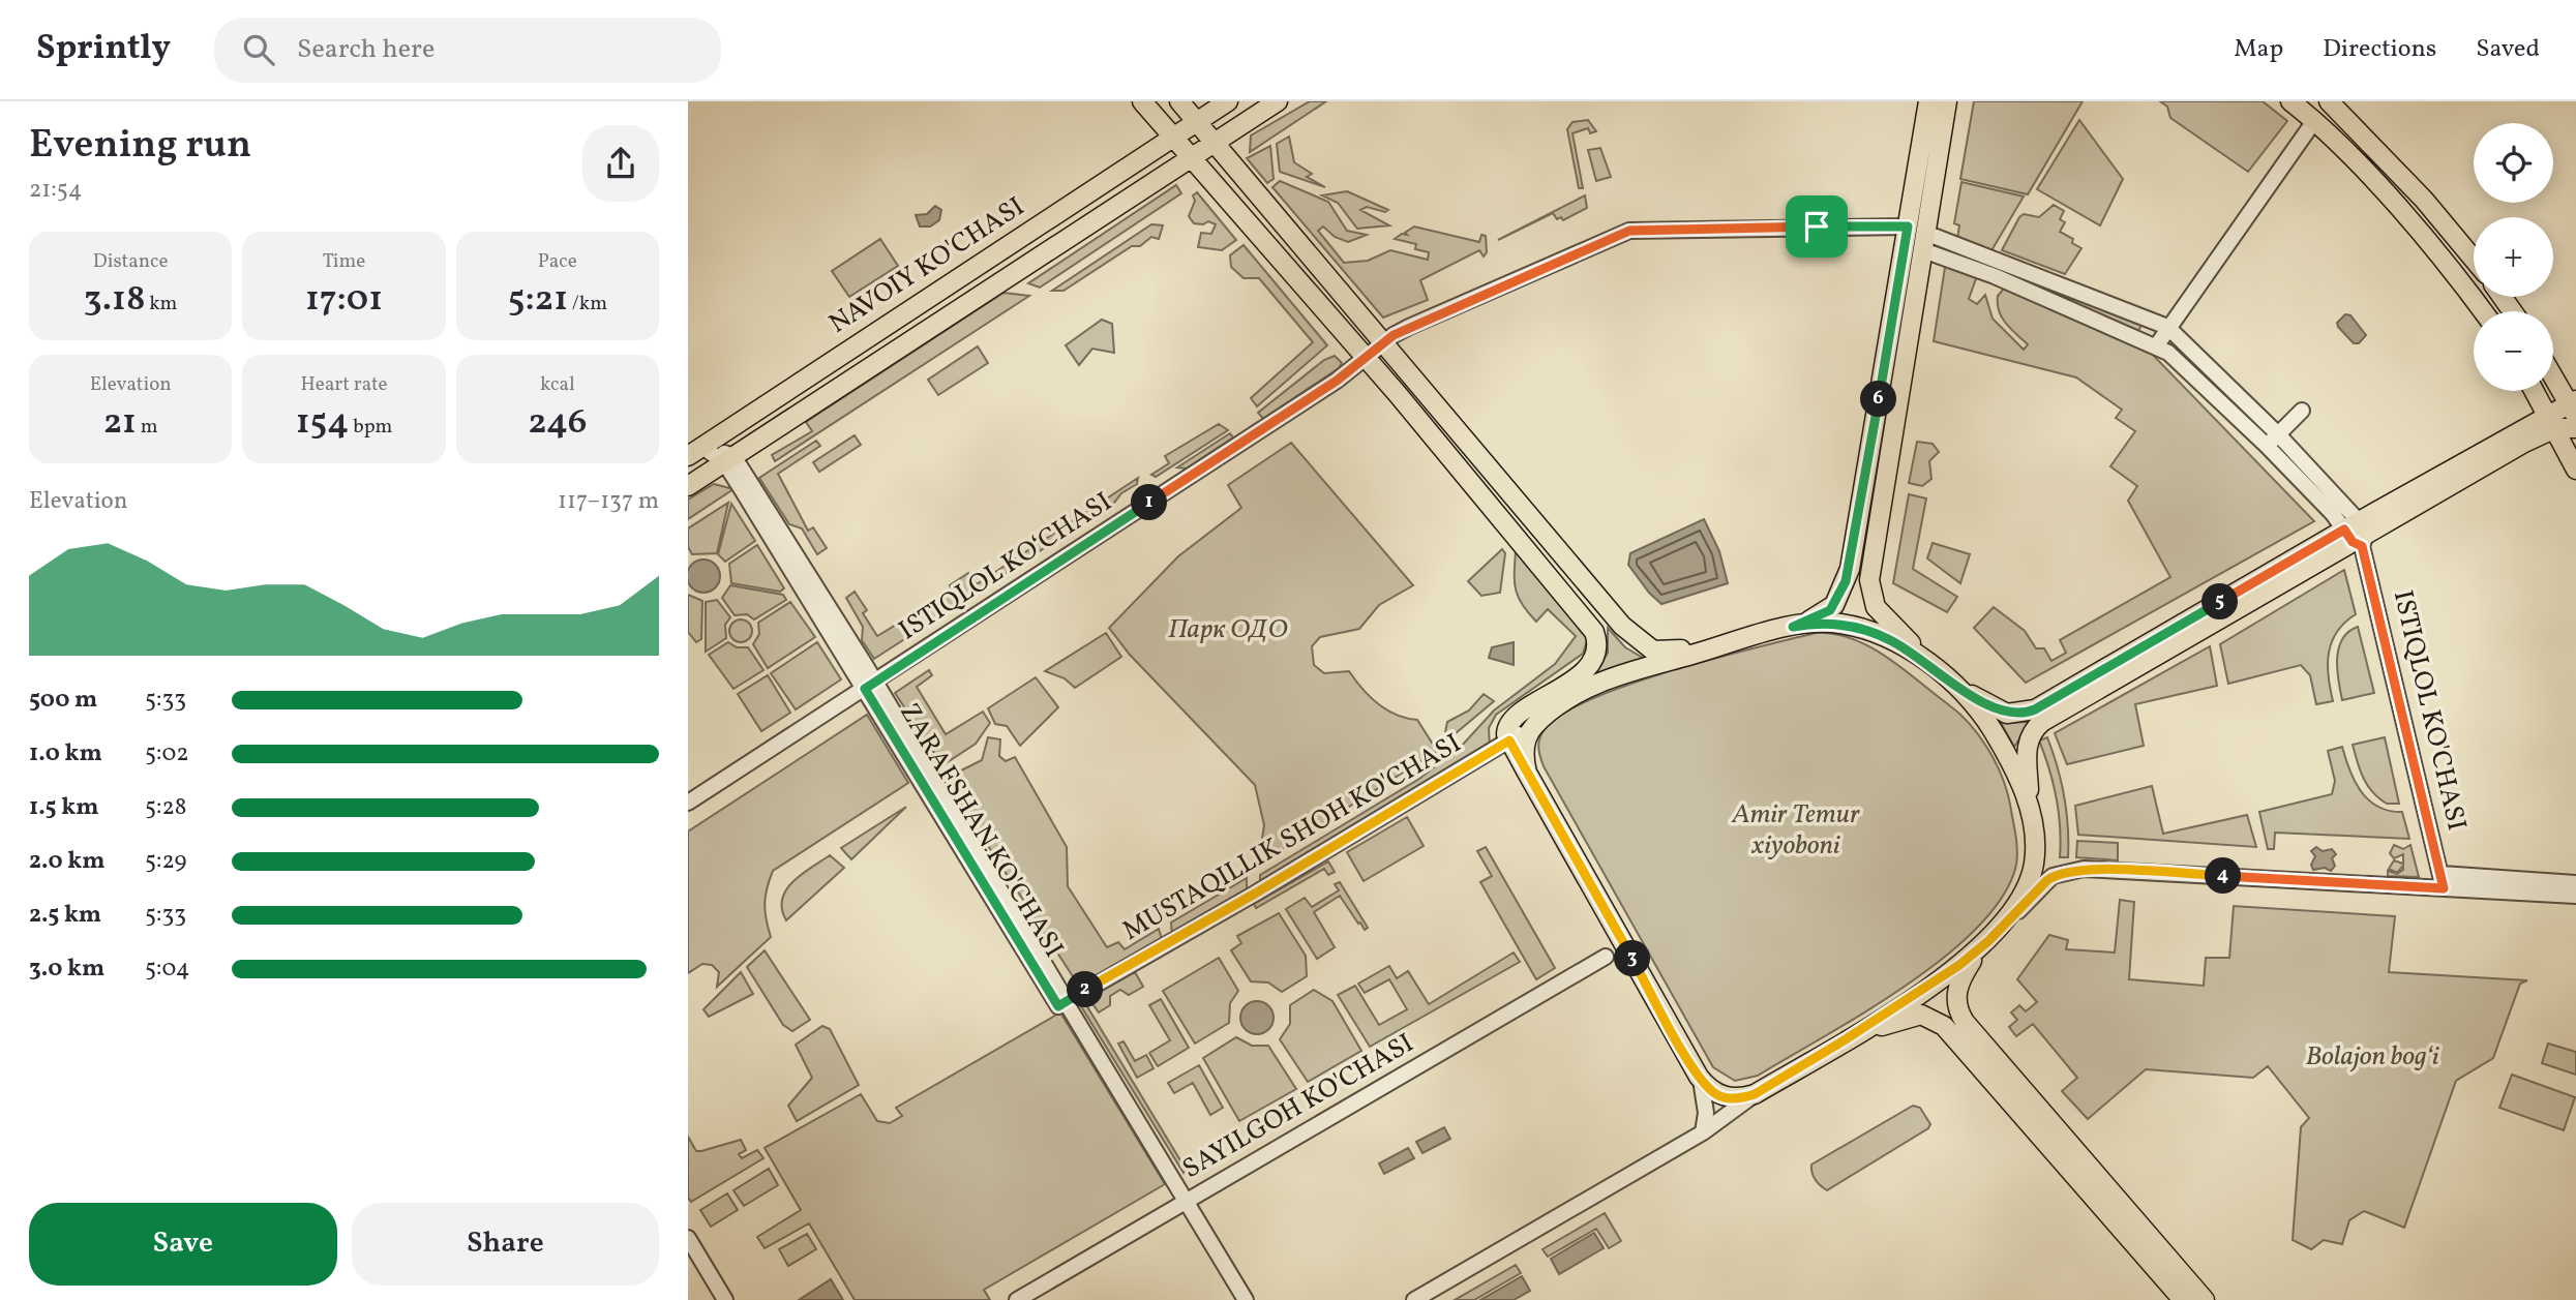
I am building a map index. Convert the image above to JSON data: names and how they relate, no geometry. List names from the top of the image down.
{
  "streets": {
    "main road": ["NAVOIY KO'CHASI"],
    "street": [
      "ISTIQLOL KO‘CHASI",
      "ISTIQLOL KO'CHASI",
      "ZARAFSHAN KO'CHASI",
      "MUSTAQILLIK SHOH KO'CHASI",
      "SAYILGOH KO'CHASI"
    ]
  },
  "crossings": [
    ["NAVOIY KO'CHASI", "ZARAFSHAN KO'CHASI"],
    ["ISTIQLOL KO‘CHASI", "ISTIQLOL KO'CHASI"],
    ["ISTIQLOL KO‘CHASI", "ZARAFSHAN KO'CHASI"],
    ["ZARAFSHAN KO'CHASI", "MUSTAQILLIK SHOH KO'CHASI"],
    ["ZARAFSHAN KO'CHASI", "SAYILGOH KO'CHASI"]
  ],
  "parks": ["Парк ОДО", "Amir Temur xiyoboni", "Bolajon bog‘i"],
  "page": {
    "header": "Sprintly",
    "search": "Search here",
    "nav": ["Map", "Directions", "Saved"],
    "heading": ["Evening run", "21:54"],
    "map_buttons": ["+", "−"],
    "stats": [
      ["Distance", "3.18 km"],
      ["Time", "17:01"],
      ["Pace", "5:21 /km"],
      ["Elevation", "21 m"],
      ["Heart rate", "154 bpm"],
      ["kcal", "246"]
    ],
    "pins": [
      "6",
      "1",
      "5",
      "4",
      "3",
      "2"
    ],
    "chart": ["Elevation", "117–137 m"],
    "list": [
      {
        "name": "500 m",
        "note": "5:33"
      },
      {
        "name": "1.0 km",
        "note": "5:02"
      },
      {
        "name": "1.5 km",
        "note": "5:28"
      },
      {
        "name": "2.0 km",
        "note": "5:29"
      },
      {
        "name": "2.5 km",
        "note": "5:33"
      },
      {
        "name": "3.0 km",
        "note": "5:04"
      }
    ],
    "buttons": ["Save", "Share"]
  }
}
